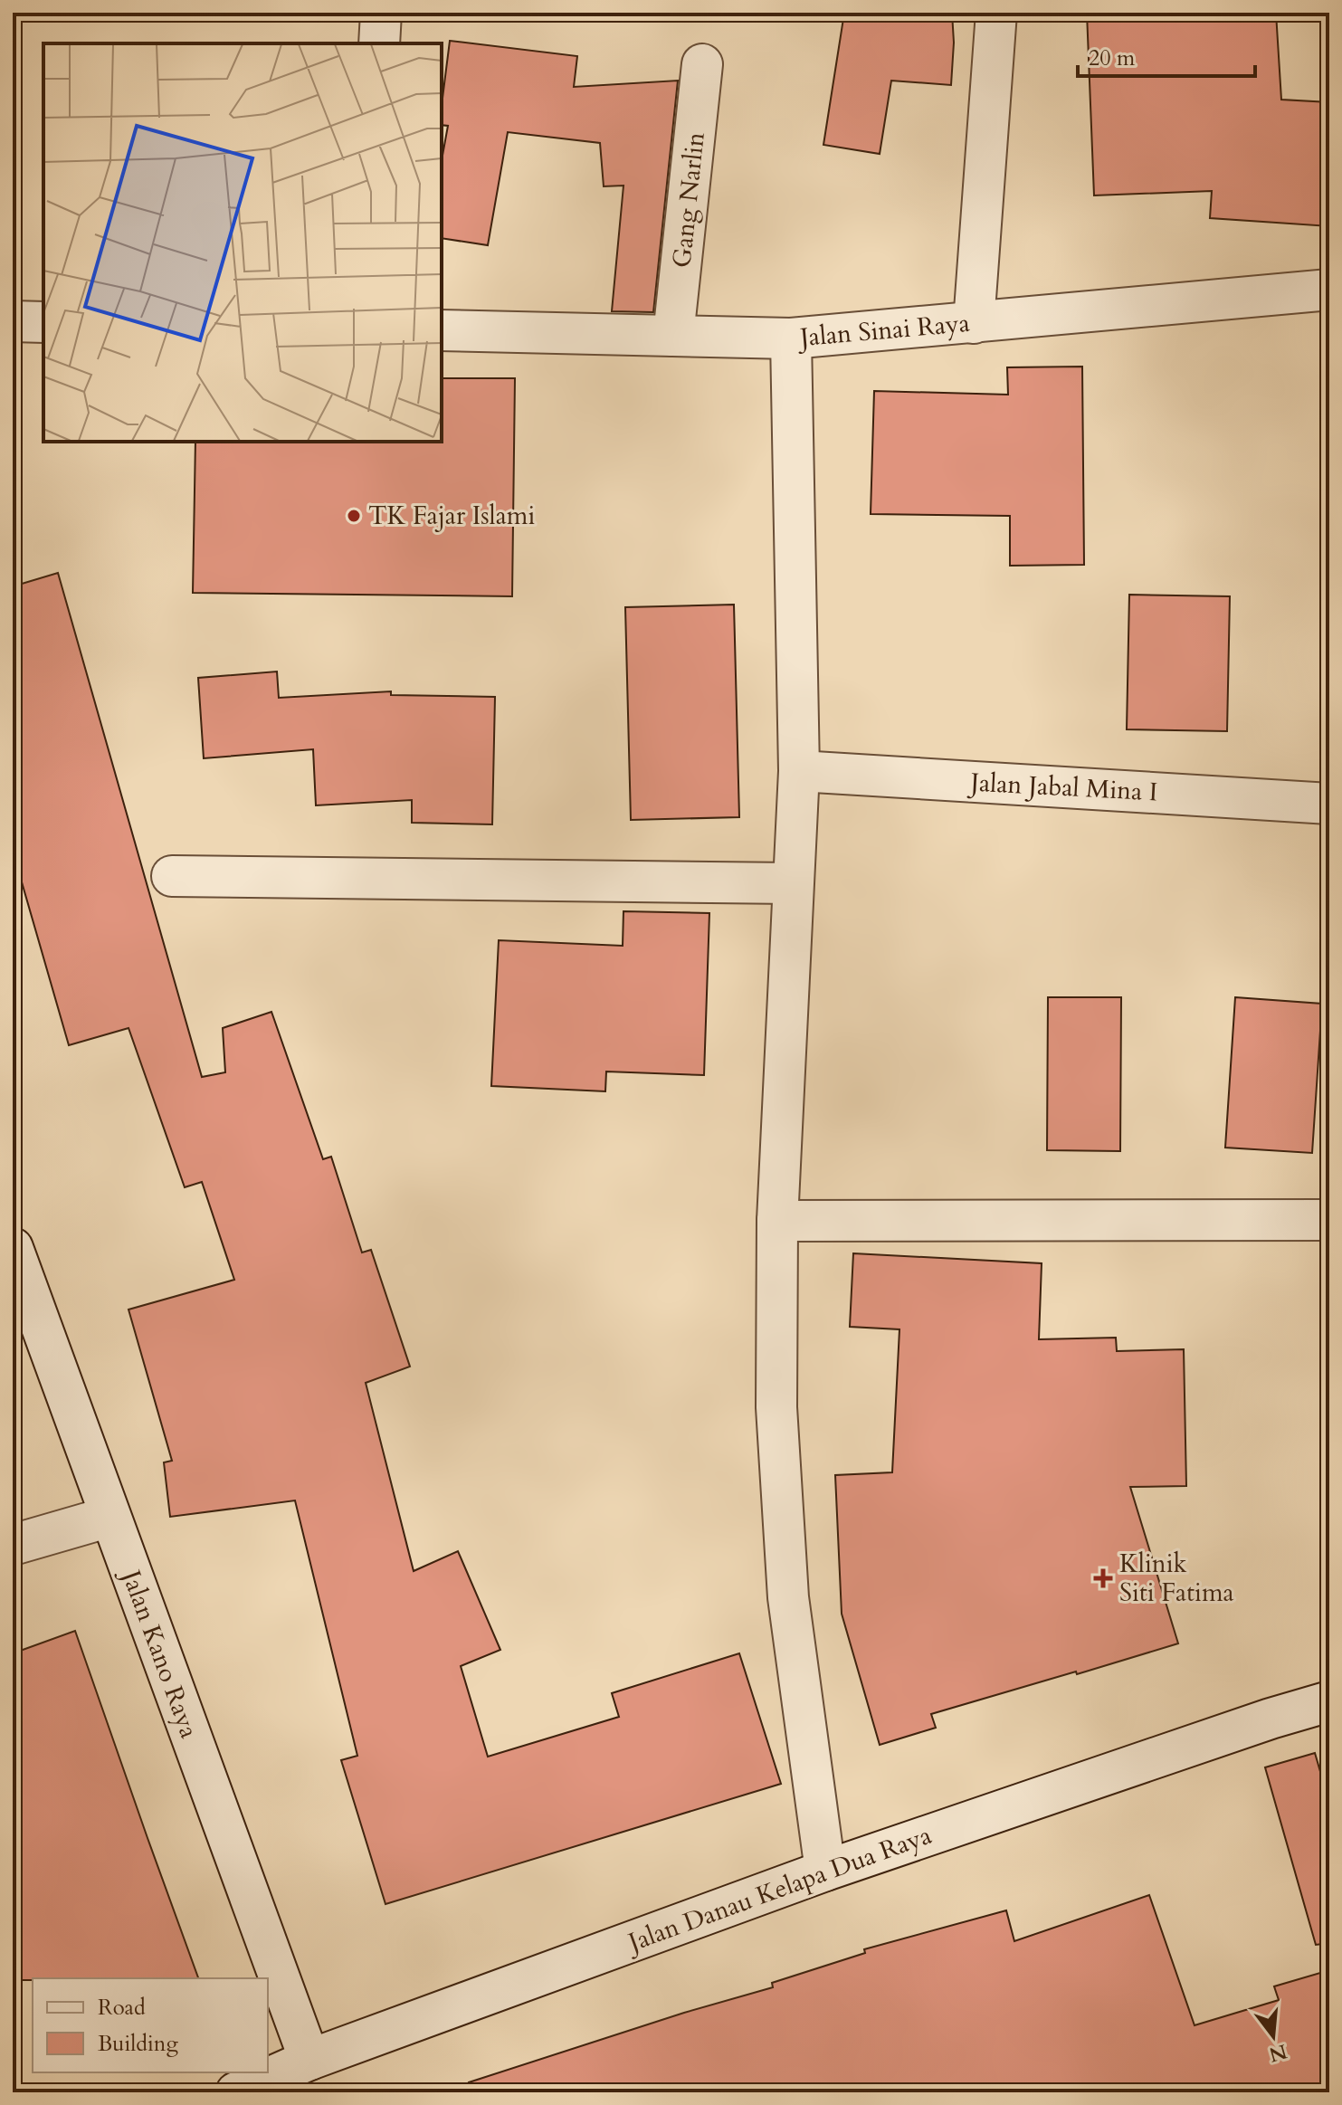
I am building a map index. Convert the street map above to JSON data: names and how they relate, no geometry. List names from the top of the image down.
{
  "streets": {
    "street": [
      "Gang Narlin",
      "Jalan Sinai Raya",
      "Jalan Jabal Mina I",
      "Jalan Kano Raya",
      "Jalan Danau Kelapa Dua Raya"
    ]
  },
  "crossings": [
    ["Gang Narlin", "Jalan Sinai Raya"],
    ["Jalan Kano Raya", "Jalan Danau Kelapa Dua Raya"]
  ],
  "places": {
    "other": ["TK Fajar Islami"],
    "health": ["Klinik Siti Fatima"]
  },
  "legend": ["Road", "Building"],
  "scale_bar": "20 m",
  "north": "bottom"
}
